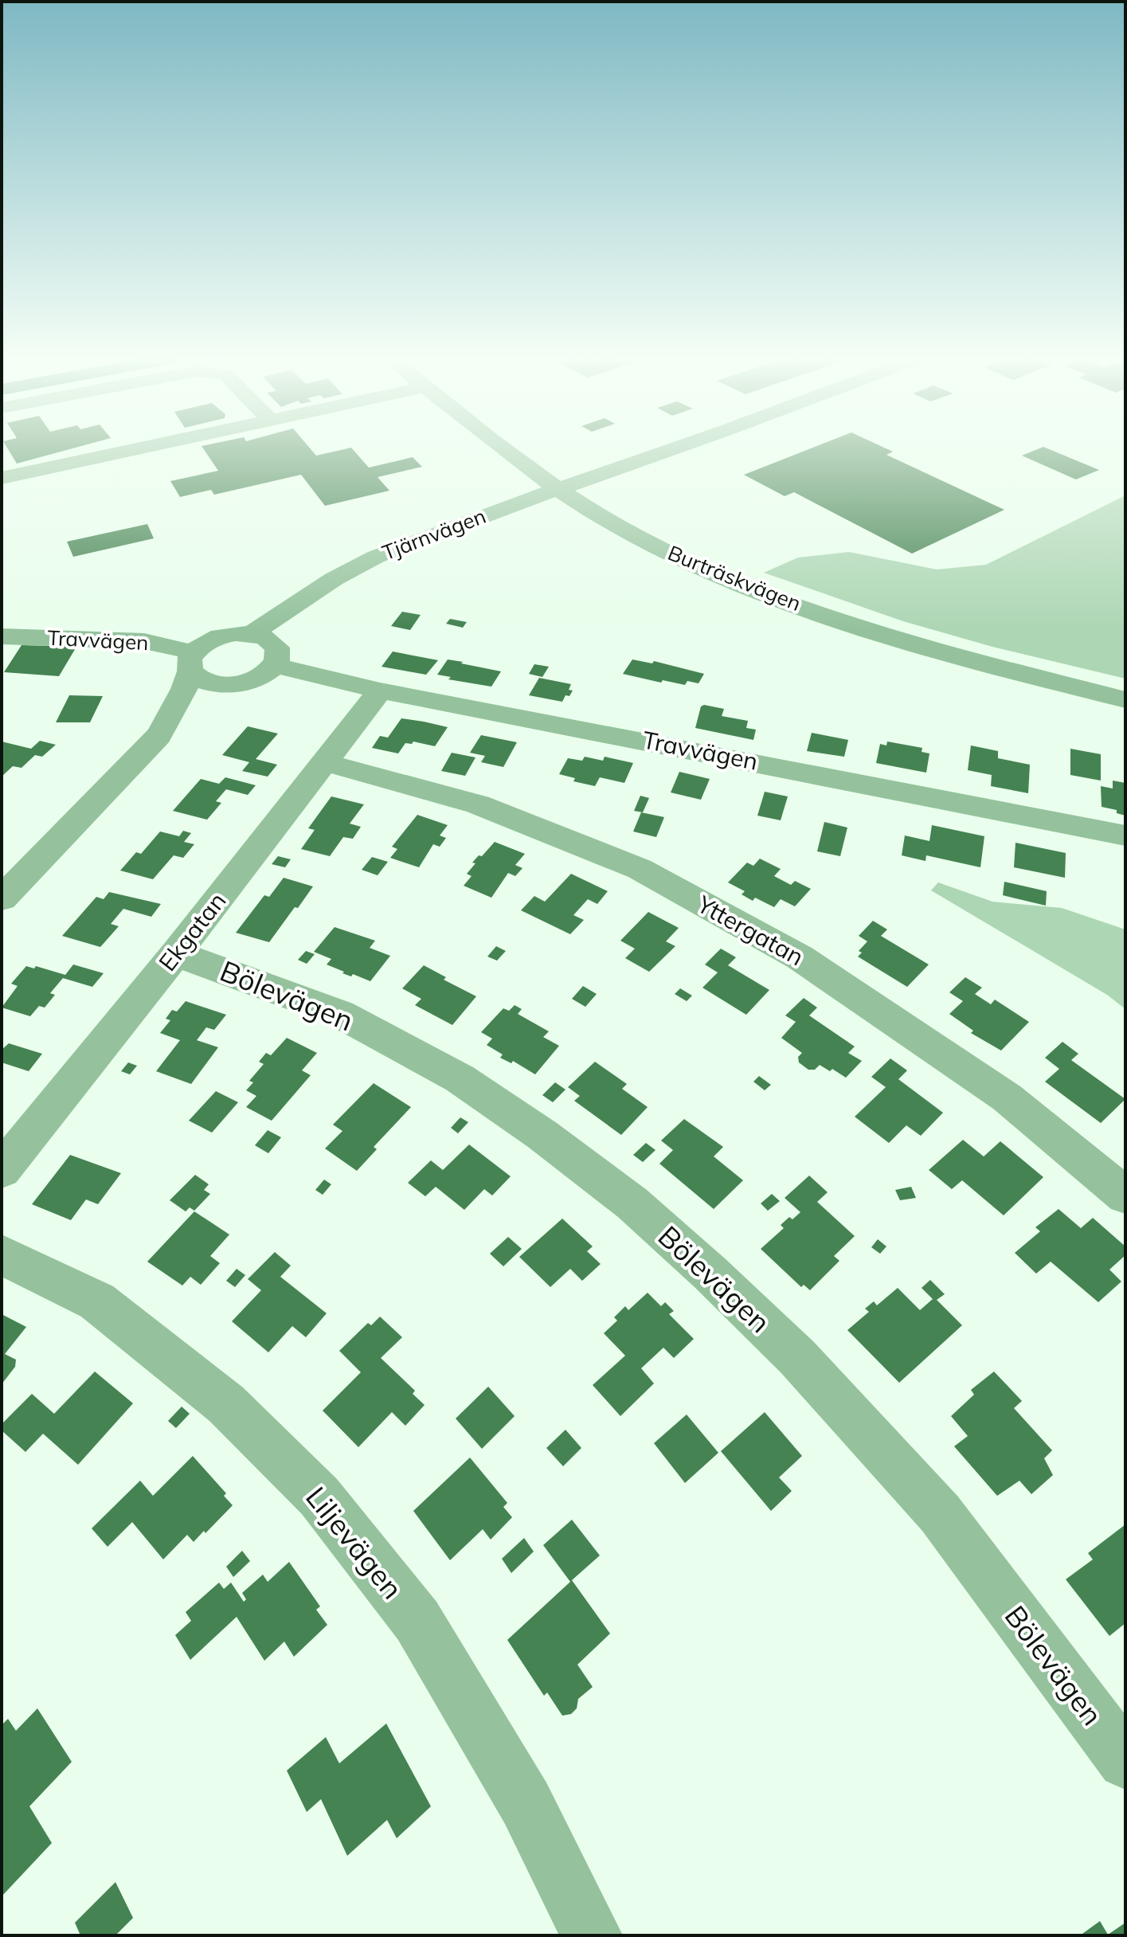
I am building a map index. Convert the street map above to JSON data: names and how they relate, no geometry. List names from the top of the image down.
{
  "streets": {
    "street": [
      "Tjärnvägen",
      "Burträskvägen",
      "Travvägen",
      "Yttergatan",
      "Ekgatan",
      "Bölevägen",
      "Liljevägen"
    ]
  },
  "crossings": [
    ["Tjärnvägen", "Burträskvägen"],
    ["Travvägen", "Ekgatan"],
    ["Yttergatan", "Ekgatan"],
    ["Ekgatan", "Bölevägen"]
  ]
}
